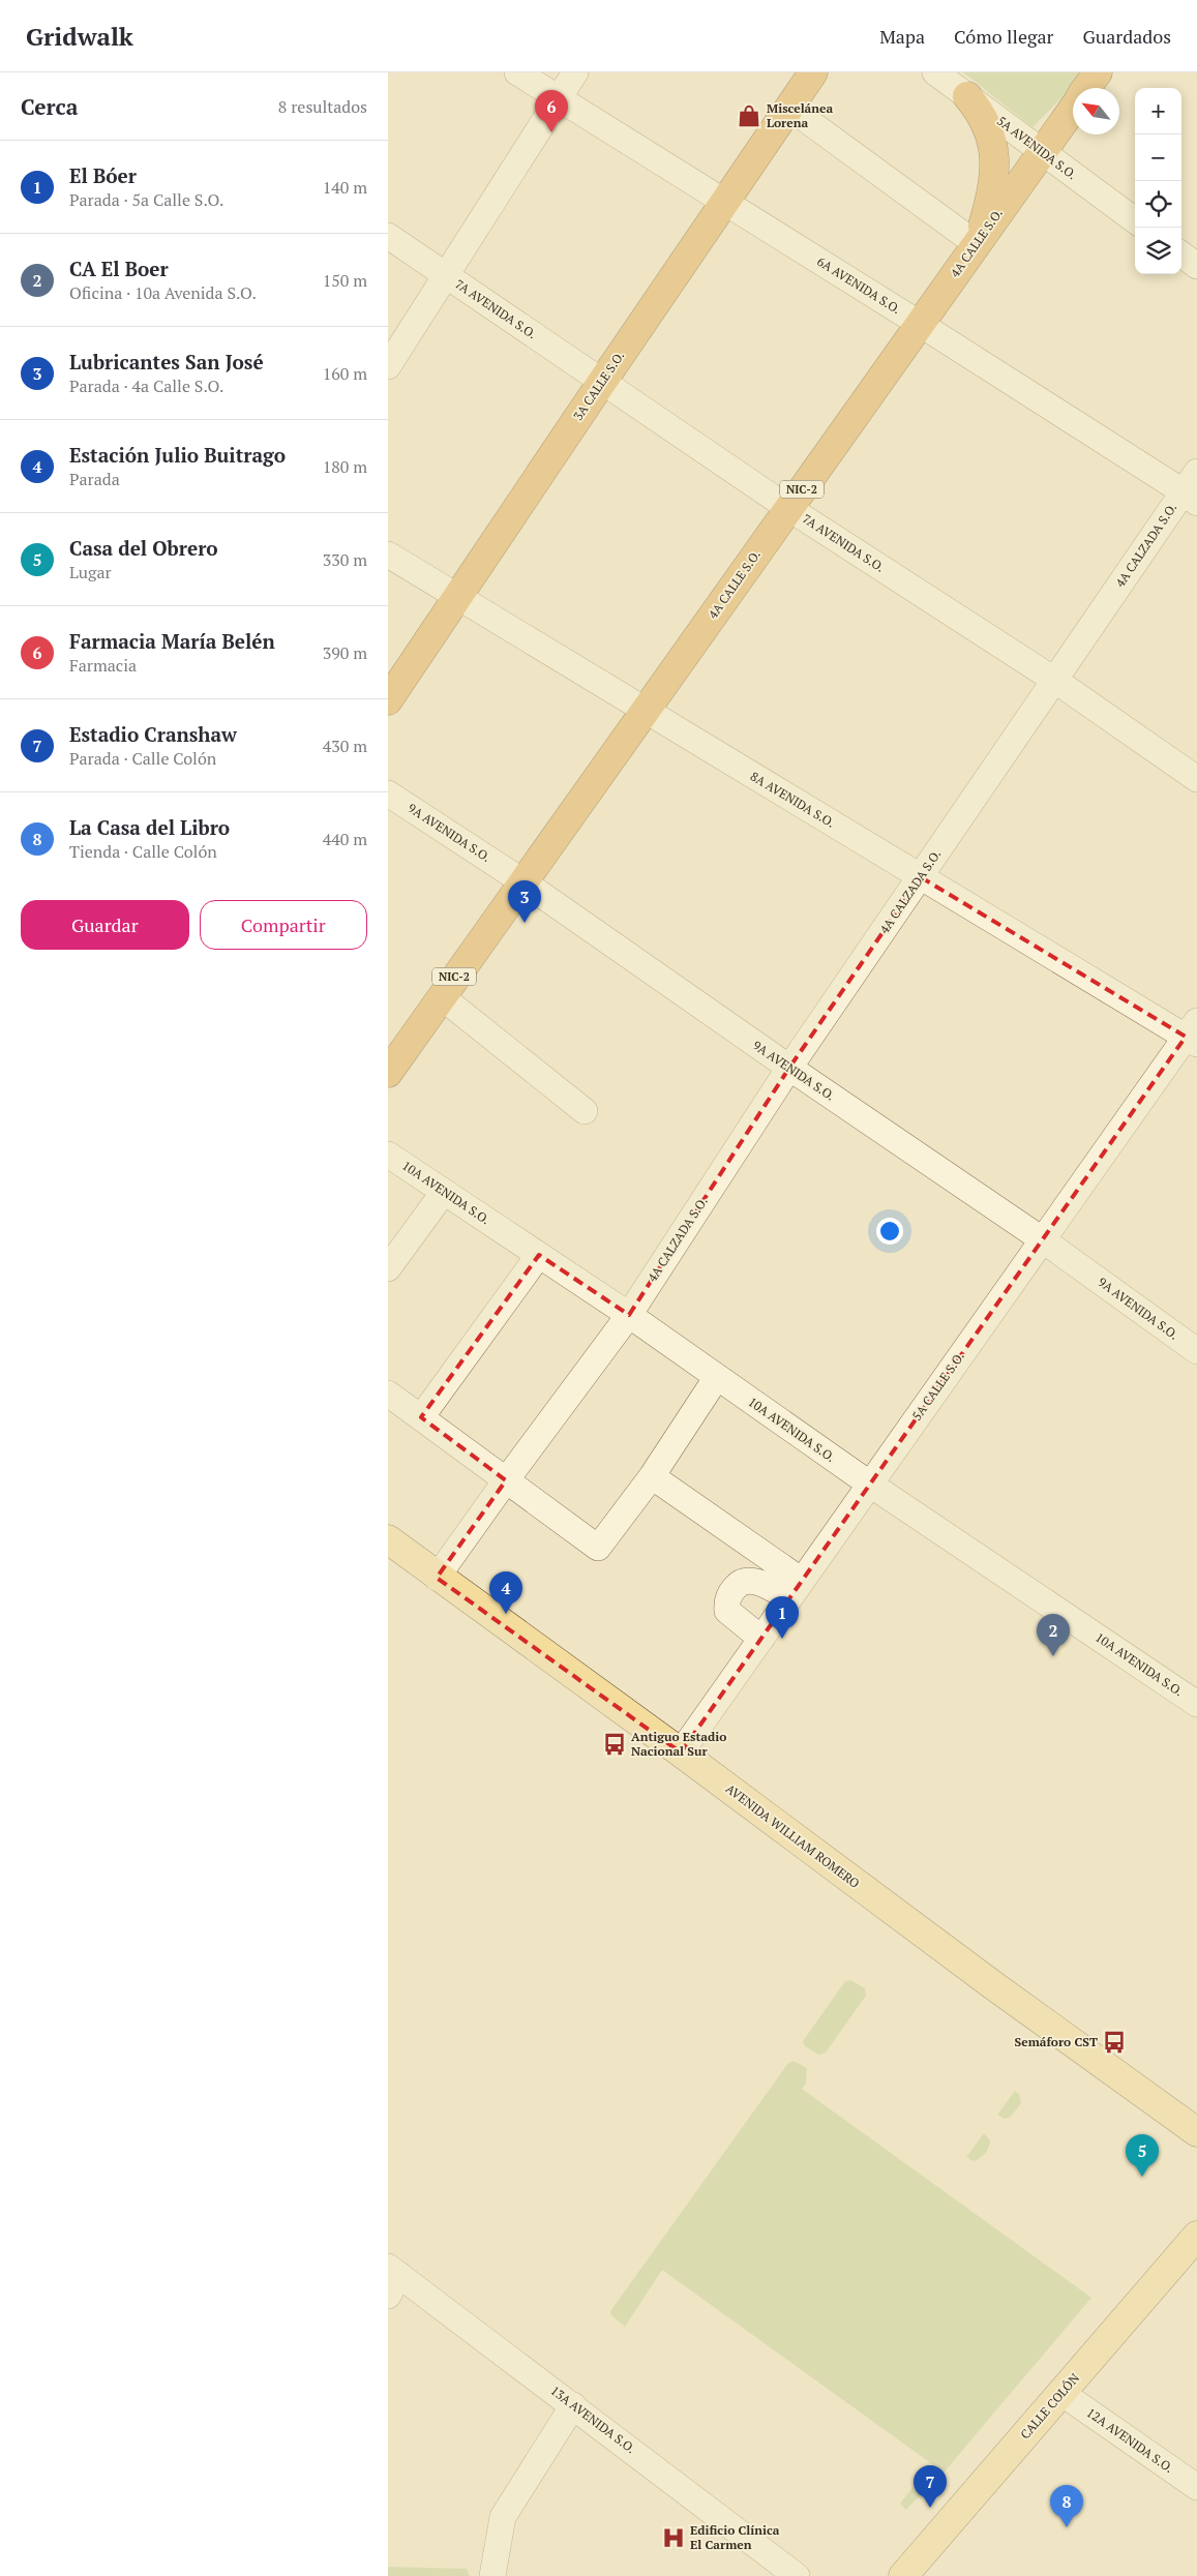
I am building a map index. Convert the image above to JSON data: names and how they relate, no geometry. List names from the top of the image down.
{
  "streets": {
    "highway": ["4A CALLE S.O.", "3A CALLE S.O.", "NIC-2"],
    "main road": ["AVENIDA WILLIAM ROMERO", "CALLE COLÓN"],
    "street": [
      "5A AVENIDA S.O.",
      "6A AVENIDA S.O.",
      "7A AVENIDA S.O.",
      "4A CALZADA S.O.",
      "8A AVENIDA S.O.",
      "9A AVENIDA S.O.",
      "10A AVENIDA S.O.",
      "5A CALLE S.O.",
      "13A AVENIDA S.O.",
      "12A AVENIDA S.O."
    ]
  },
  "crossings": [
    ["5A AVENIDA S.O.", "4A CALLE S.O."],
    ["4A CALLE S.O.", "6A AVENIDA S.O."],
    ["4A CALLE S.O.", "7A AVENIDA S.O."],
    ["4A CALLE S.O.", "8A AVENIDA S.O."],
    ["4A CALLE S.O.", "9A AVENIDA S.O."],
    ["6A AVENIDA S.O.", "3A CALLE S.O."],
    ["6A AVENIDA S.O.", "4A CALZADA S.O."],
    ["7A AVENIDA S.O.", "3A CALLE S.O."],
    ["7A AVENIDA S.O.", "4A CALZADA S.O."],
    ["3A CALLE S.O.", "8A AVENIDA S.O."],
    ["4A CALZADA S.O.", "8A AVENIDA S.O."],
    ["4A CALZADA S.O.", "9A AVENIDA S.O."],
    ["4A CALZADA S.O.", "10A AVENIDA S.O."],
    ["4A CALZADA S.O.", "AVENIDA WILLIAM ROMERO"],
    ["8A AVENIDA S.O.", "5A CALLE S.O."],
    ["9A AVENIDA S.O.", "5A CALLE S.O."],
    ["10A AVENIDA S.O.", "5A CALLE S.O."],
    ["5A CALLE S.O.", "AVENIDA WILLIAM ROMERO"],
    ["CALLE COLÓN", "12A AVENIDA S.O."]
  ],
  "places": {
    "shop": ["Miscelánea Lorena"],
    "bus stop": ["Antiguo Estadio Nacional Sur", "Semáforo CST"],
    "hospital": ["Edificio Clínica El Carmen"]
  },
  "north": "top left",
  "page": {
    "header": "Gridwalk",
    "nav": ["Mapa", "Cómo llegar", "Guardados"],
    "heading": ["Cerca", "8 resultados"],
    "map_buttons": ["+", "−"],
    "pins": [
      "6",
      "3",
      "4",
      "1",
      "2",
      "5",
      "7",
      "8"
    ],
    "list": [
      {
        "mark": "1",
        "name": "El Bóer",
        "note": "Parada · 5a Calle S.O.",
        "value": "140 m"
      },
      {
        "mark": "2",
        "name": "CA El Boer",
        "note": "Oficina · 10a Avenida S.O.",
        "value": "150 m"
      },
      {
        "mark": "3",
        "name": "Lubricantes San José",
        "note": "Parada · 4a Calle S.O.",
        "value": "160 m"
      },
      {
        "mark": "4",
        "name": "Estación Julio Buitrago",
        "note": "Parada",
        "value": "180 m"
      },
      {
        "mark": "5",
        "name": "Casa del Obrero",
        "note": "Lugar",
        "value": "330 m"
      },
      {
        "mark": "6",
        "name": "Farmacia María Belén",
        "note": "Farmacia",
        "value": "390 m"
      },
      {
        "mark": "7",
        "name": "Estadio Cranshaw",
        "note": "Parada · Calle Colón",
        "value": "430 m"
      },
      {
        "mark": "8",
        "name": "La Casa del Libro",
        "note": "Tienda · Calle Colón",
        "value": "440 m"
      }
    ],
    "buttons": ["Guardar", "Compartir"]
  }
}
